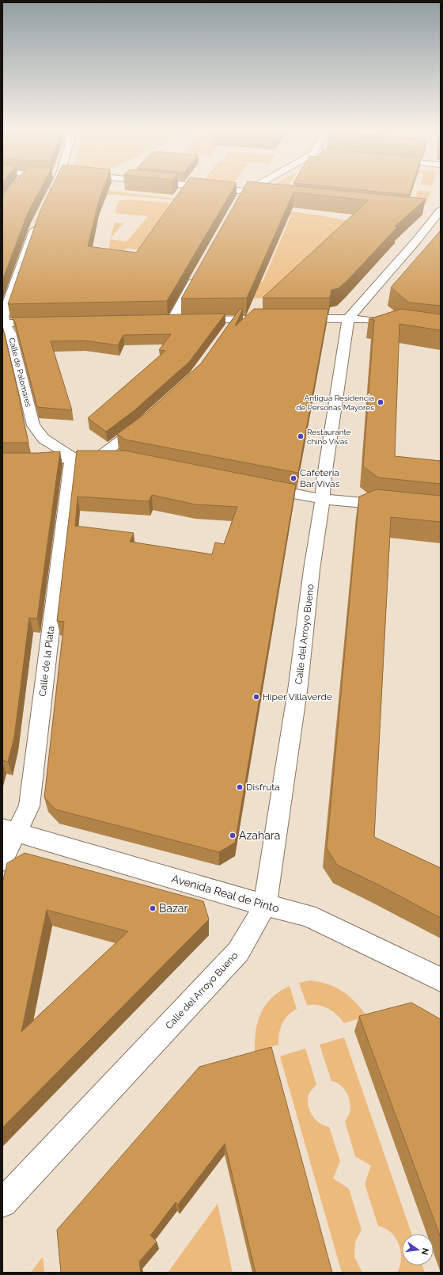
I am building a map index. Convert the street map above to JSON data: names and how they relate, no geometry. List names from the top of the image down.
{
  "streets": {
    "street": [
      "Calle de Palomares",
      "Calle del Arroyo Bueno",
      "Calle de la Plata",
      "Avenida Real de Pinto"
    ]
  },
  "crossings": [
    ["Calle de Palomares", "Calle de la Plata"],
    ["Calle del Arroyo Bueno", "Avenida Real de Pinto"],
    ["Calle de la Plata", "Avenida Real de Pinto"]
  ],
  "places": [
    "Antigua Residencia de Personas Mayores",
    "Restaurante chino Vivas",
    "Cafeteria Bar Vivas",
    "Hiper Villaverde",
    "Disfruta",
    "Azahara",
    "Bazar"
  ],
  "north": "right"
}
